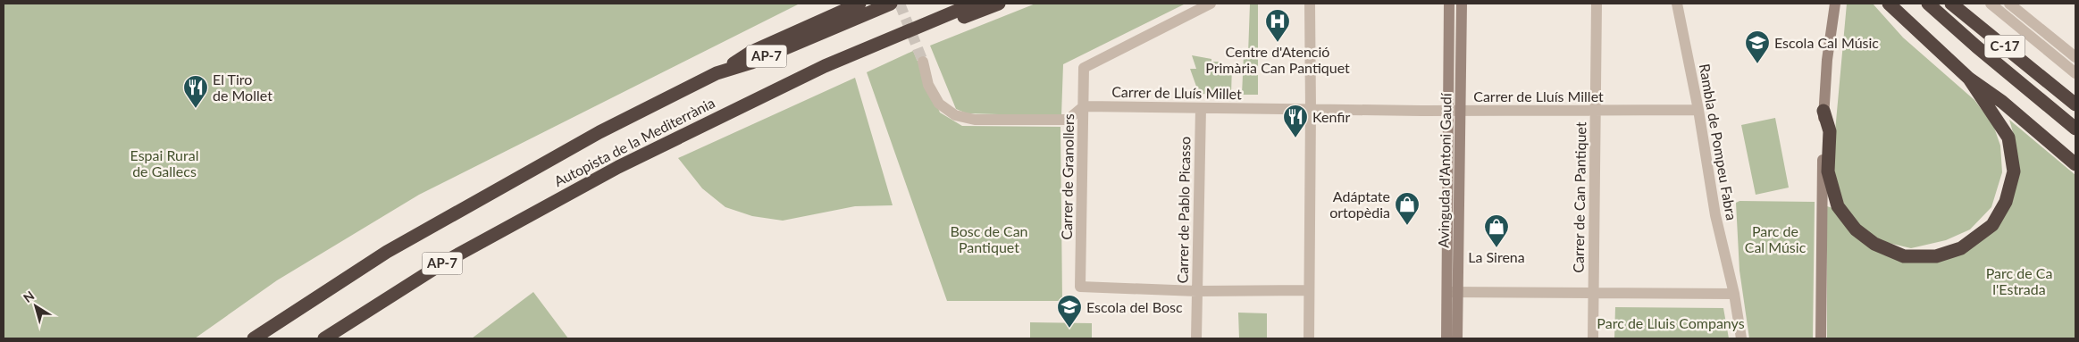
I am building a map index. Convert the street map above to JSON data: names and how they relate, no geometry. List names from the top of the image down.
{
  "streets": {
    "highway": ["C-17", "AP-7", "Autopista de la Mediterrània"],
    "street": [
      "Carrer de Lluís Millet",
      "Rambla de Pompeu Fabra",
      "Avinguda d'Antoni Gaudí",
      "Carrer de Granollers",
      "Carrer de Can Pantiquet",
      "Carrer de Pablo Picasso"
    ]
  },
  "crossings": [
    ["Carrer de Lluís Millet", "Rambla de Pompeu Fabra"],
    ["Carrer de Lluís Millet", "Avinguda d'Antoni Gaudí"],
    ["Carrer de Lluís Millet", "Carrer de Granollers"],
    ["Carrer de Lluís Millet", "Carrer de Can Pantiquet"],
    ["Carrer de Lluís Millet", "Carrer de Pablo Picasso"],
    ["Carrer de Granollers", "Carrer de Pablo Picasso"]
  ],
  "parks": [
    "Espai Rural de Gallecs",
    "Bosc de Can Pantiquet",
    "Parc de Cal Músic",
    "Parc de Ca l'Estrada",
    "Parc de Lluis Companys"
  ],
  "places": {
    "hospital": ["Centre d'Atenció Primària Can Pantiquet"],
    "school or university": ["Escola Cal Músic", "Escola del Bosc"],
    "restaurant": ["El Tiro de Mollet", "Kenfir"],
    "shop": ["Adáptate ortopèdia", "La Sirena"]
  },
  "north": "top left"
}
